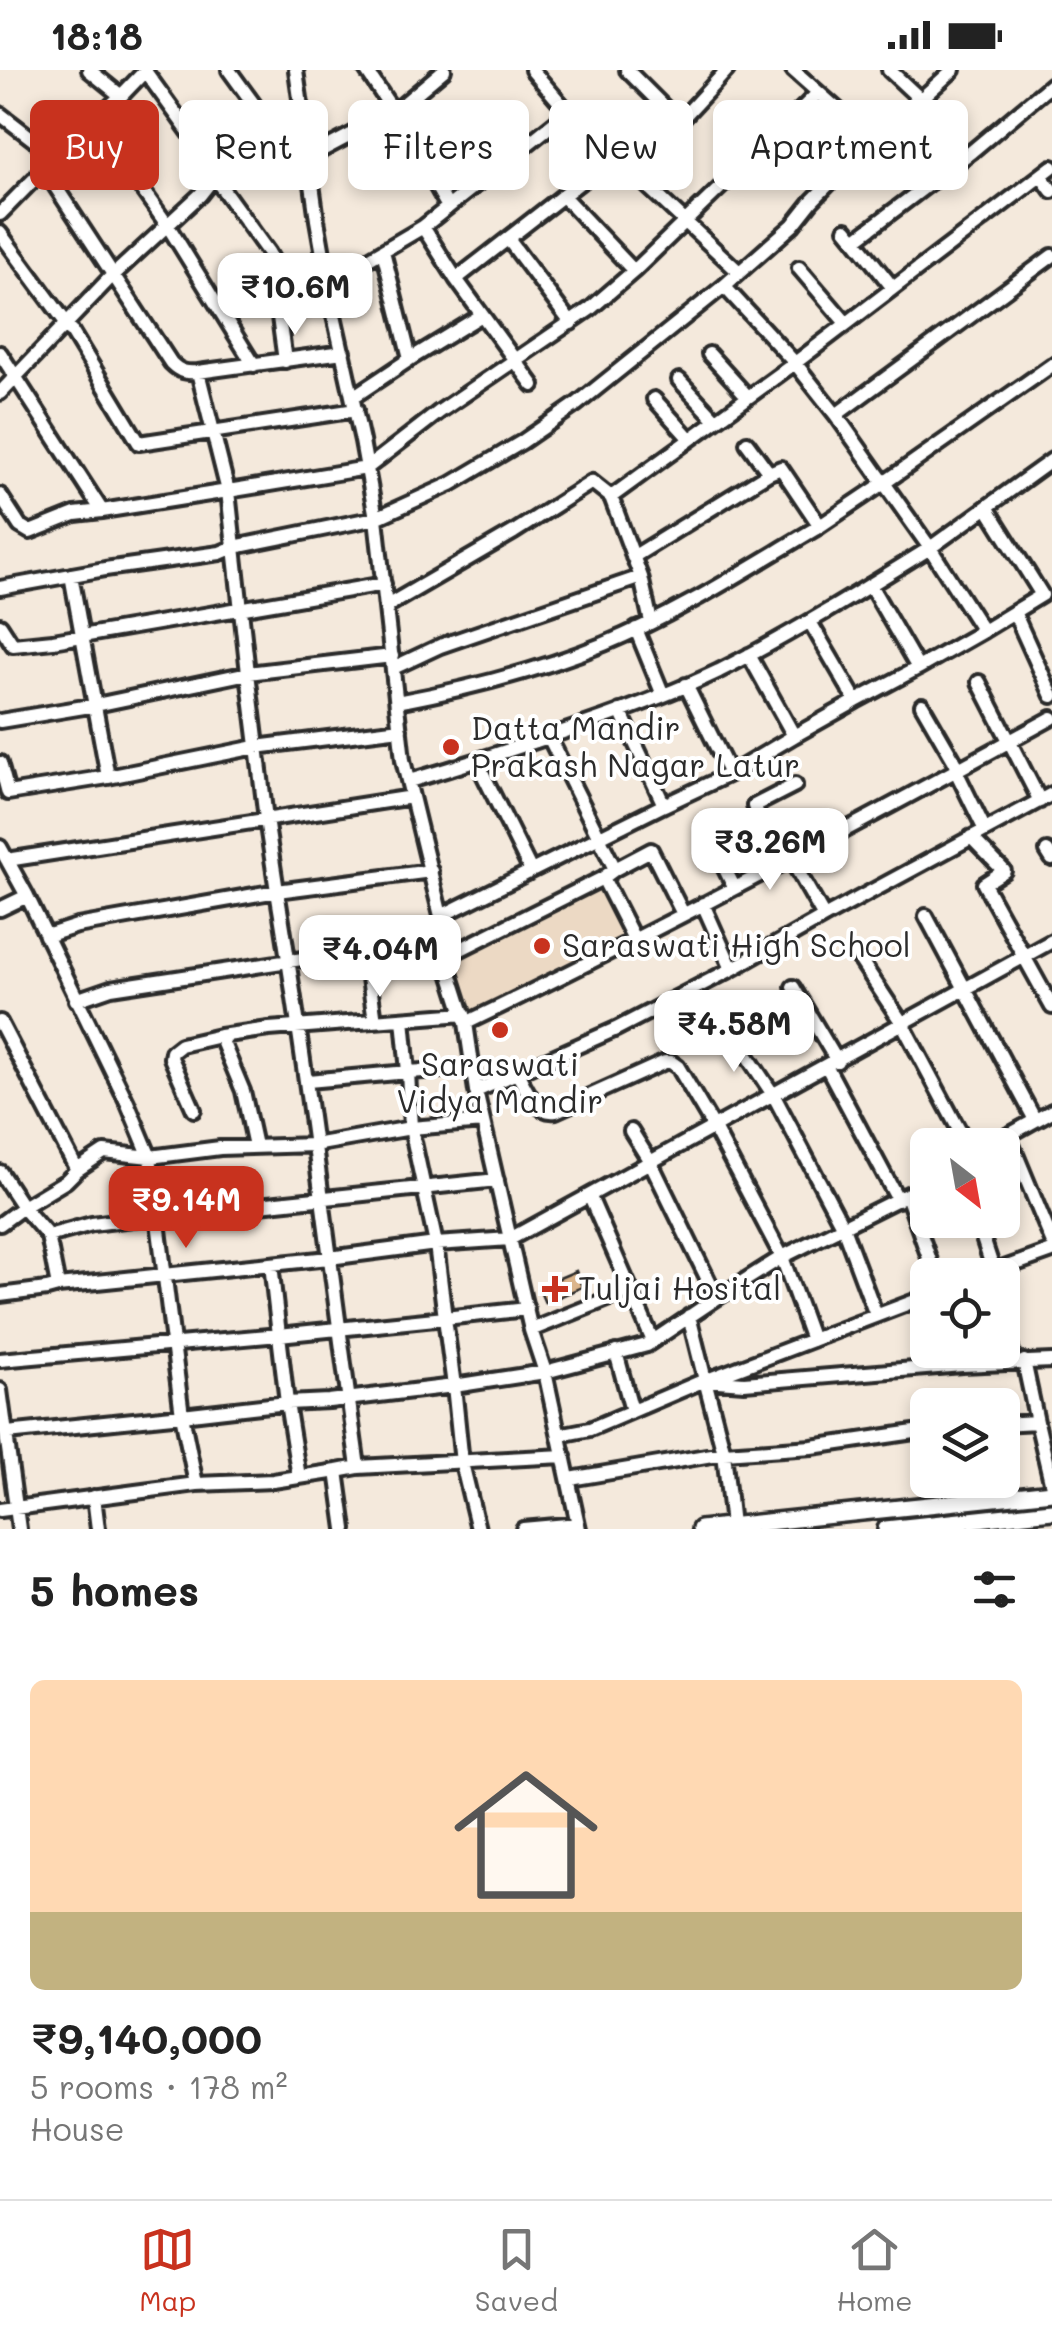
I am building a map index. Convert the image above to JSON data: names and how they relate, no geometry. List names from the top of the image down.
{
  "places": {
    "other": ["Datta Mandir Prakash Nagar Latur", "Saraswati High School", "Saraswati Vidya Mandir"],
    "health": ["Tuljai Hosital"]
  },
  "north": "bottom right",
  "page": {
    "status": "18:18",
    "chip": [
      "Buy",
      "Rent",
      "Filters",
      "New",
      "Apartment"
    ],
    "price": [
      "₹10.6M",
      "₹3.26M",
      "₹4.04M",
      "₹4.58M",
      "₹9.14M"
    ],
    "heading": "5 homes",
    "list": [
      {
        "name": "₹9,140,000",
        "note": "5 rooms · 178 m² · House"
      }
    ],
    "tabs": ["Map", "Saved", "Home"]
  }
}
